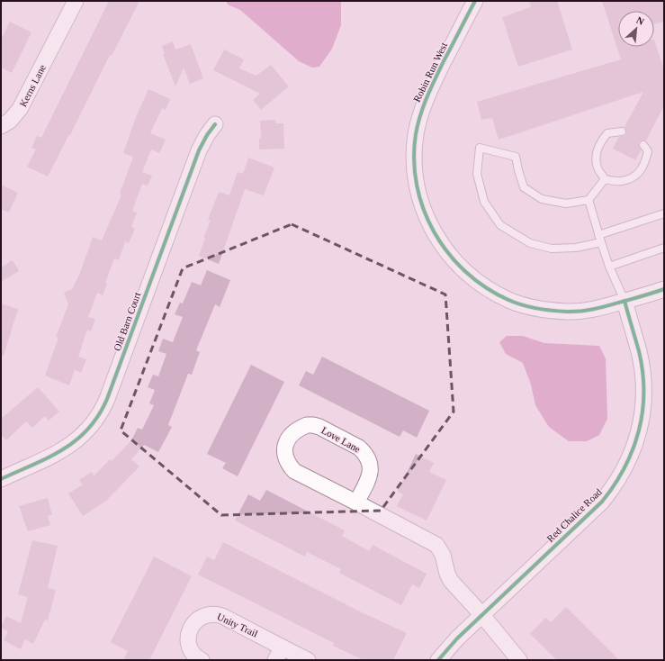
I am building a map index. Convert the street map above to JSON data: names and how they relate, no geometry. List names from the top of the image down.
{
  "streets": {
    "street": [
      "Robin Run West",
      "Kerns Lane",
      "Old Barn Court",
      "Love Lane",
      "Red Chalice Road",
      "Unity Trail"
    ]
  },
  "crossings": [
    ["Robin Run West", "Red Chalice Road"],
    ["Love Lane", "Red Chalice Road"]
  ],
  "north": "top right"
}
